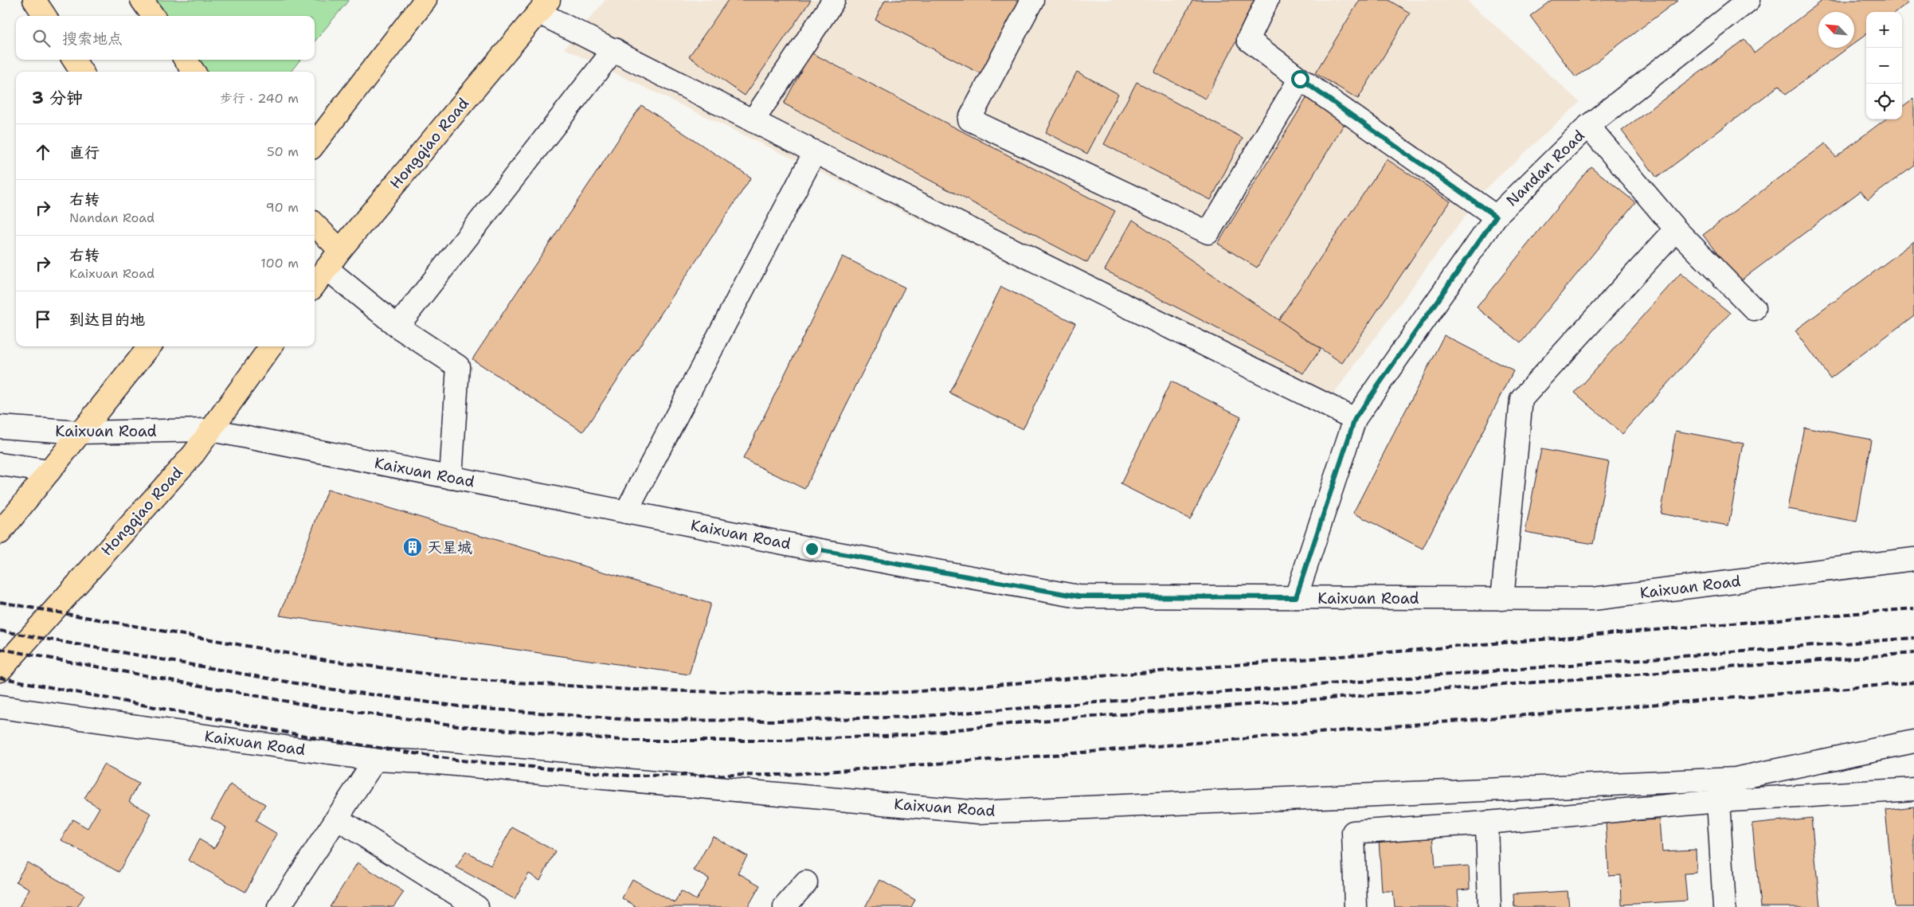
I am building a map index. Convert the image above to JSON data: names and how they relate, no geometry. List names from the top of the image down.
{
  "streets": {
    "main road": ["Hongqiao Road"],
    "street": ["Nandan Road", "Kaixuan Road"]
  },
  "crossings": [
    ["Hongqiao Road", "Kaixuan Road"],
    ["Nandan Road", "Kaixuan Road"]
  ],
  "places": {
    "building": ["天星城"]
  },
  "north": "top left",
  "page": {
    "map_buttons": ["+", "−"],
    "search": "搜索地点",
    "heading": ["3 分钟", "步行 · 240 m"],
    "list": [
      ["直行", "50 m"],
      ["右转", "Nandan Road", "90 m"],
      ["右转", "Kaixuan Road", "100 m"],
      "到达目的地"
    ]
  }
}
